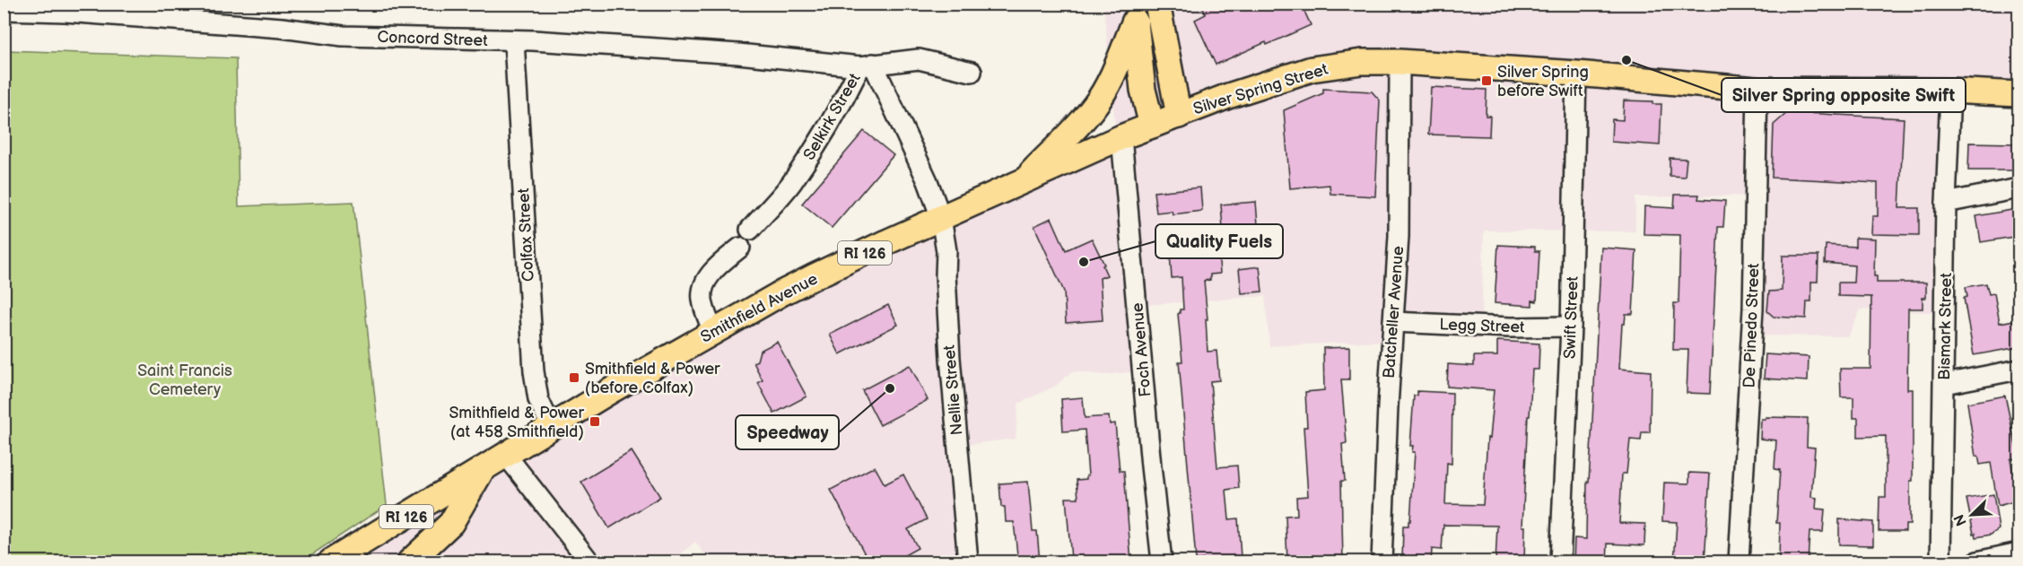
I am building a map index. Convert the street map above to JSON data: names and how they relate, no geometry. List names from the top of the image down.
{
  "streets": {
    "main road": ["Silver Spring Street", "RI 126", "Smithfield Avenue"],
    "street": [
      "Concord Street",
      "Selkirk Street",
      "Colfax Street",
      "Batcheller Avenue",
      "Swift Street",
      "Legg Street",
      "De Pinedo Street",
      "Bismark Street",
      "Foch Avenue",
      "Nellie Street"
    ]
  },
  "crossings": [
    ["Concord Street", "Selkirk Street"],
    ["Concord Street", "Colfax Street"],
    ["Concord Street", "Nellie Street"],
    ["Silver Spring Street", "Smithfield Avenue"],
    ["Silver Spring Street", "Batcheller Avenue"],
    ["Silver Spring Street", "Swift Street"],
    ["Silver Spring Street", "De Pinedo Street"],
    ["Silver Spring Street", "Bismark Street"],
    ["Selkirk Street", "Nellie Street"],
    ["Colfax Street", "Smithfield Avenue"],
    ["RI 126", "Smithfield Avenue"],
    ["Smithfield Avenue", "Foch Avenue"],
    ["Smithfield Avenue", "Nellie Street"],
    ["Batcheller Avenue", "Legg Street"],
    ["Swift Street", "Legg Street"]
  ],
  "parks": ["Saint Francis Cemetery"],
  "places": {
    "other": ["Silver Spring opposite Swift", "Quality Fuels", "Speedway"],
    "transit": ["Silver Spring before Swift", "Smithfield & Power (before Colfax)", "Smithfield & Power (at 458 Smithfield)"]
  },
  "north": "bottom left"
}
